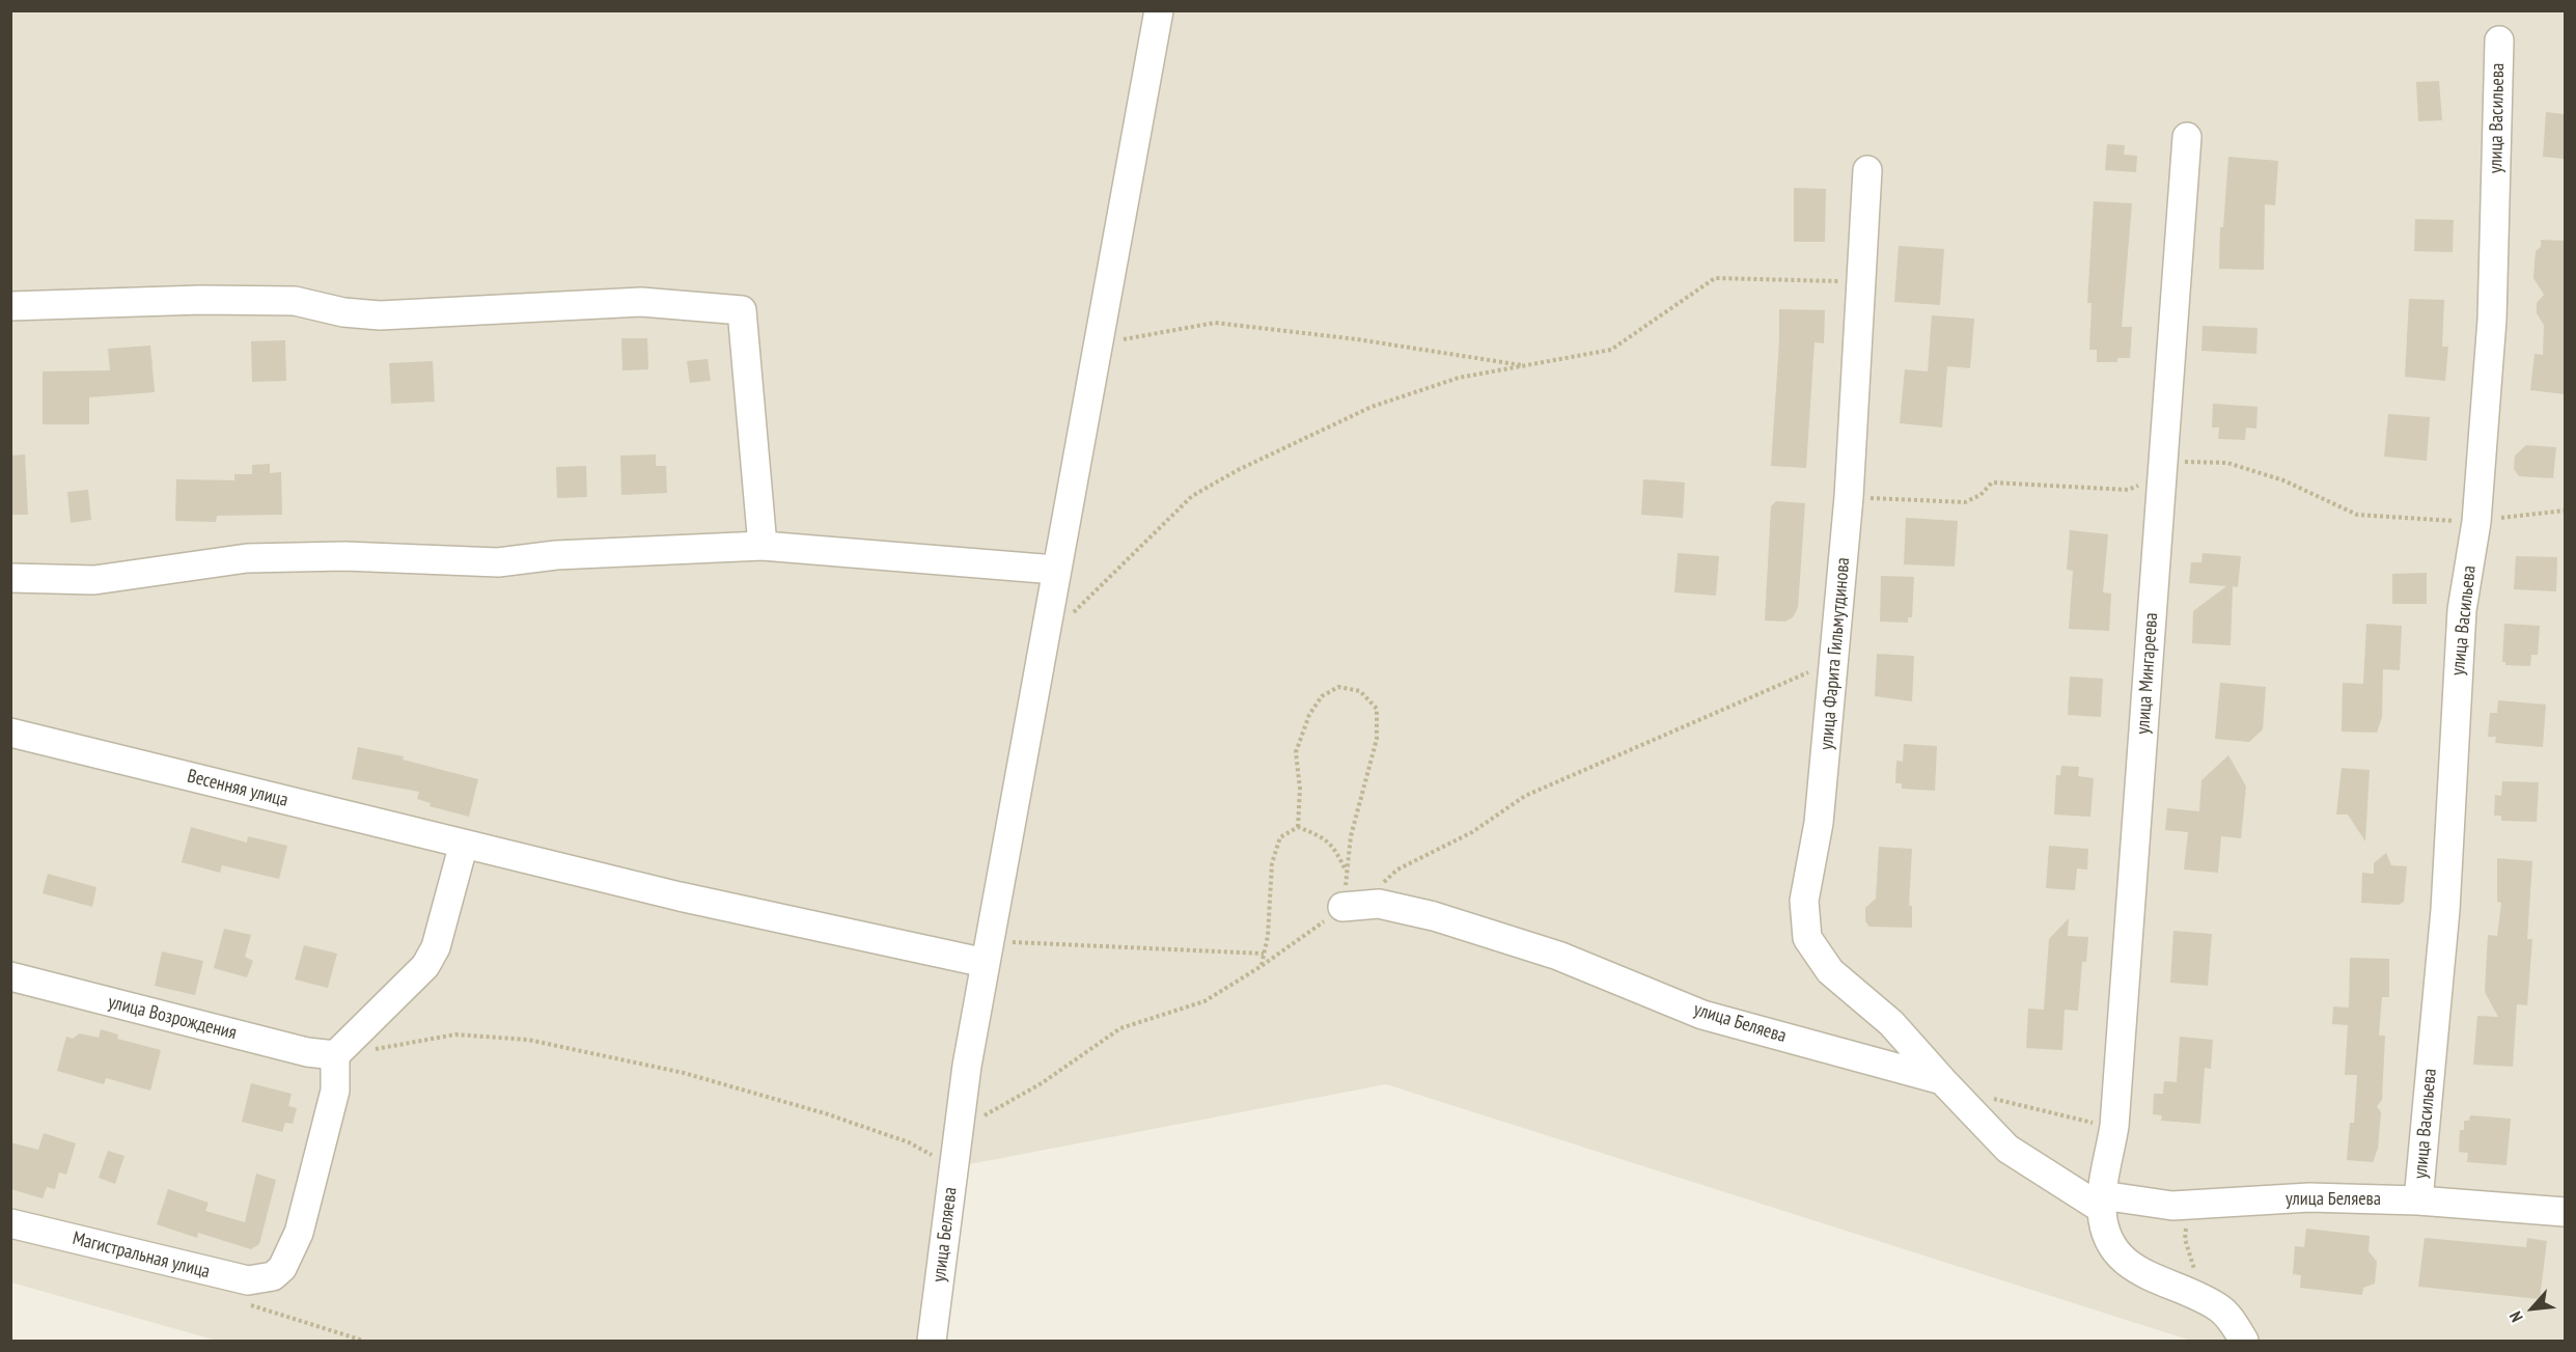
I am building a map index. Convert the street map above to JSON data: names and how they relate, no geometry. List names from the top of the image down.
{
  "streets": {
    "street": [
      "улица Васильева",
      "улица Фарита Гильмутдинова",
      "улица Мингареева",
      "Весенняя улица",
      "улица Возрождения",
      "улица Беляева",
      "Магистральная улица"
    ]
  },
  "crossings": [
    ["улица Васильева", "улица Беляева"],
    ["улица Фарита Гильмутдинова", "улица Беляева"],
    ["улица Мингареева", "улица Беляева"],
    ["Весенняя улица", "улица Беляева"],
    ["улица Возрождения", "Магистральная улица"]
  ],
  "north": "bottom left"
}
